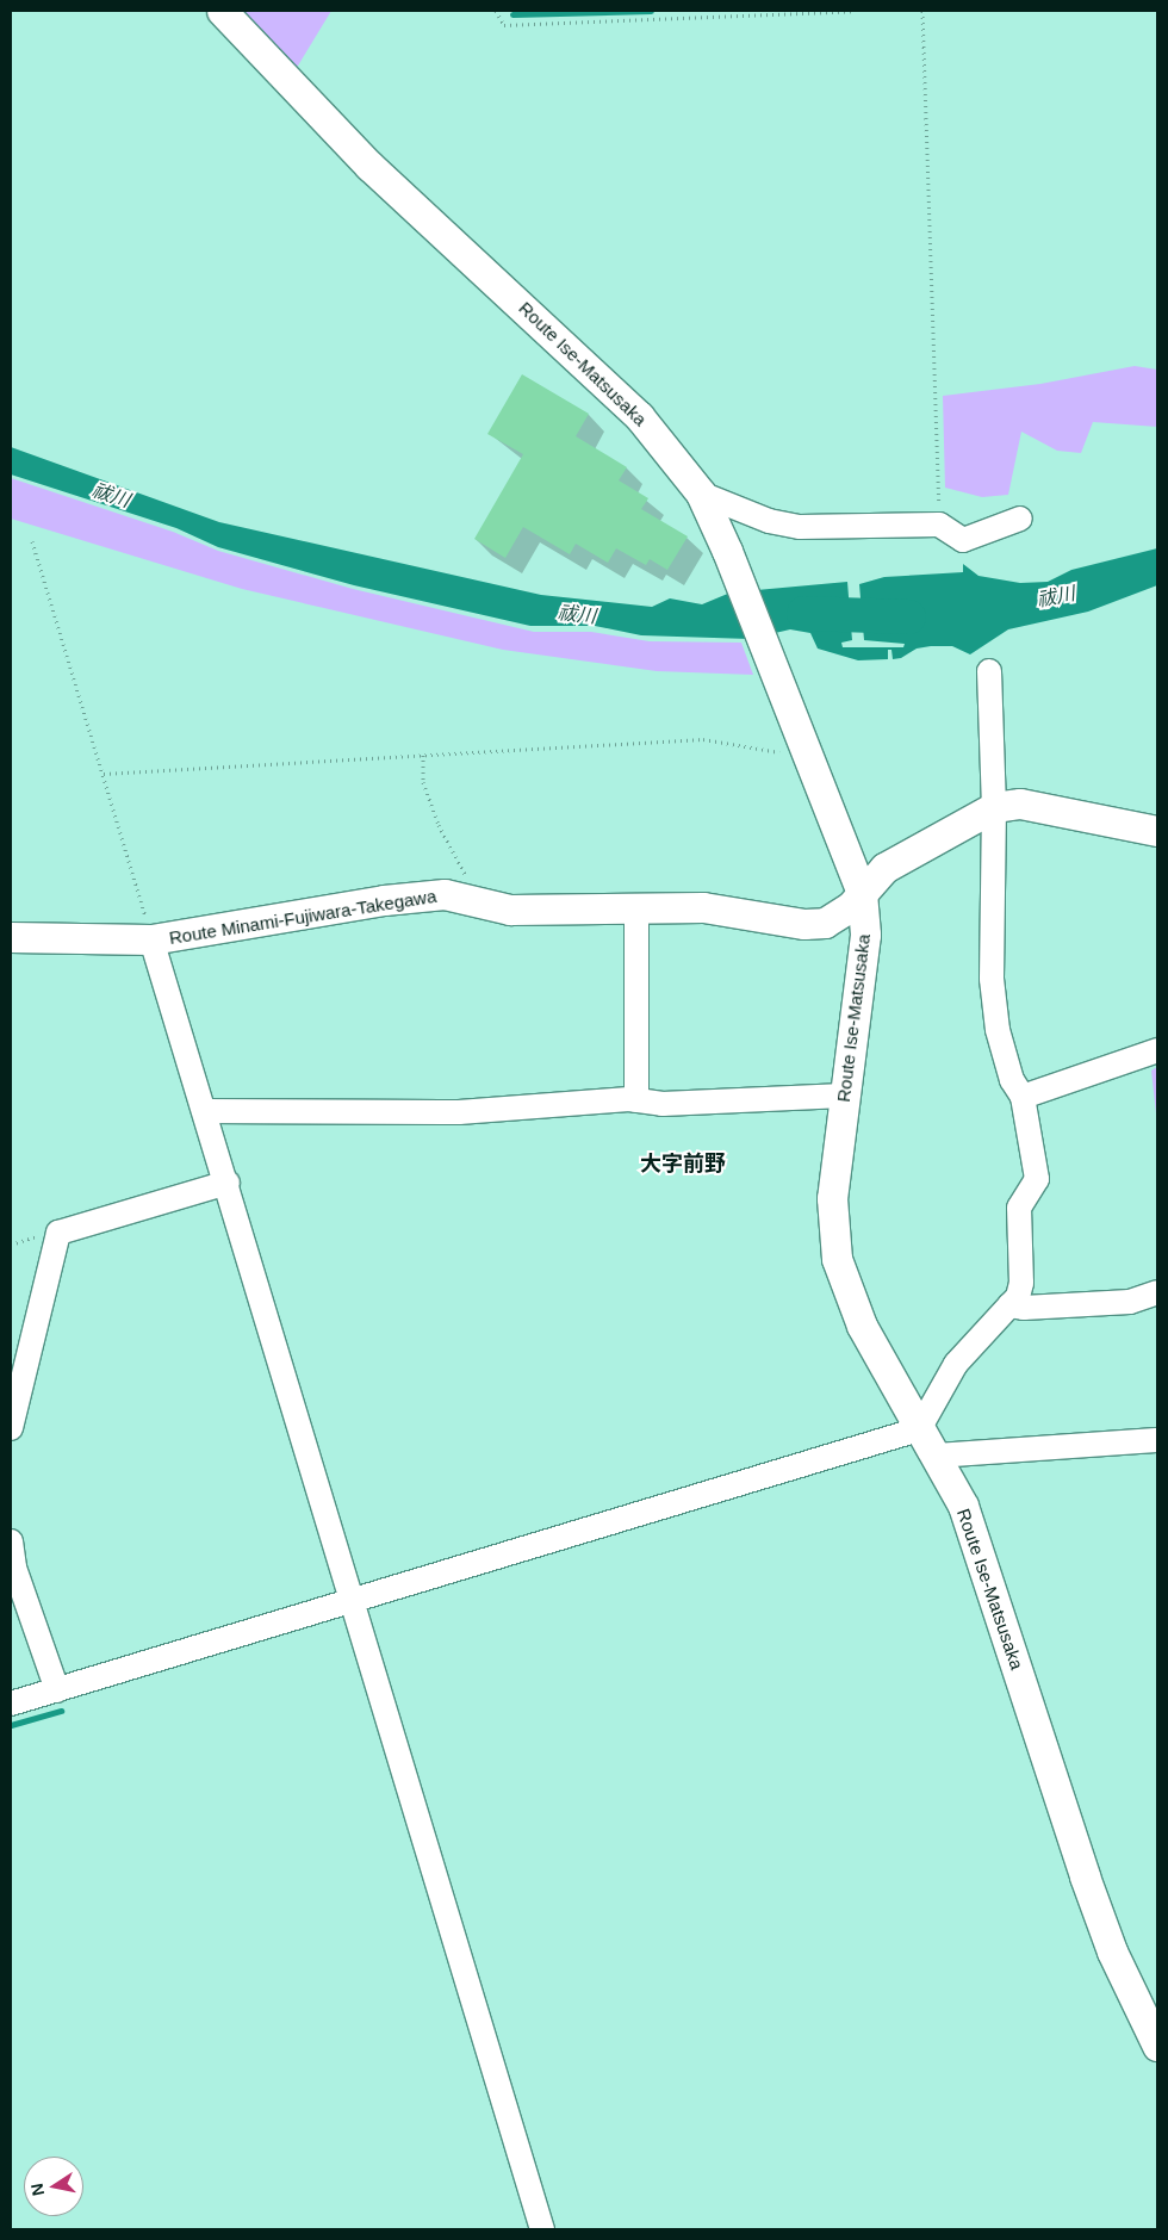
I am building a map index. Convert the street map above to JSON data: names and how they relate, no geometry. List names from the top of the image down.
{
  "streets": {
    "main road": ["Route Ise-Matsusaka", "Route Minami-Fujiwara-Takegawa"]
  },
  "crossings": [
    ["Route Ise-Matsusaka", "Route Minami-Fujiwara-Takegawa"]
  ],
  "districts": ["大字前野"],
  "water": ["祓川"],
  "north": "left"
}
